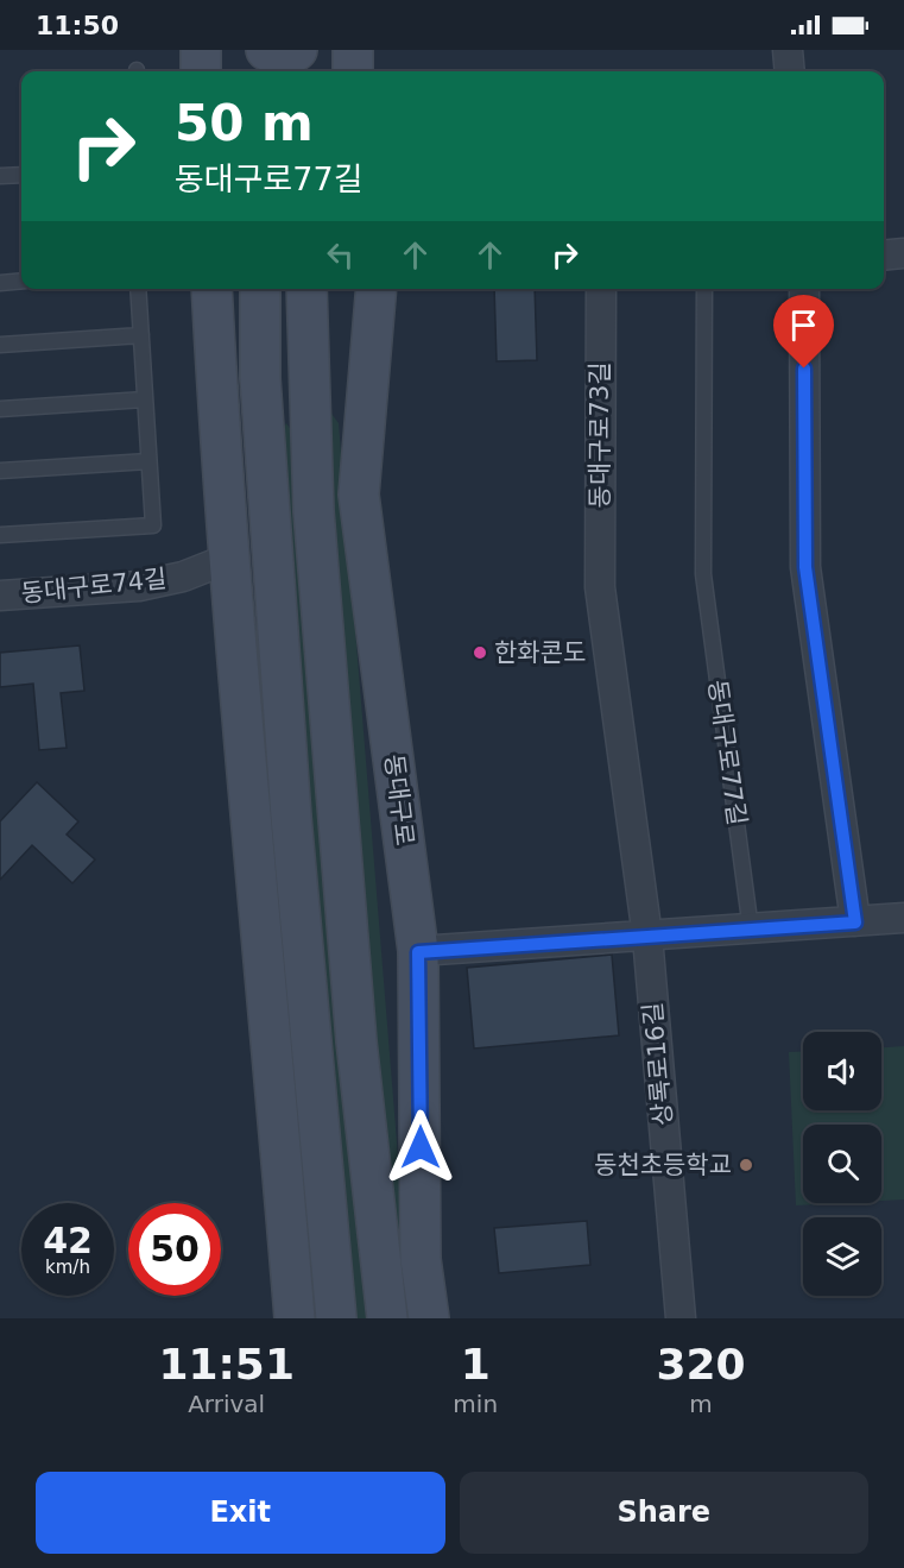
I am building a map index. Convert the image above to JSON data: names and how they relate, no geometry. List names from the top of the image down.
{
  "streets": {
    "main road": ["동대구로"],
    "street": ["동대구로73길", "동대구로74길", "상록로16길"],
    "lane": ["동대구로77길"]
  },
  "crossings": [
    ["동대구로73길", "상록로16길"]
  ],
  "places": ["한화콘도", "동천초등학교"],
  "page": {
    "status": "11:50",
    "turn": ["50 m", "동대구로77길"],
    "speed": "42 km/h",
    "limit": "50",
    "eta": [
      "11:51",
      "Arrival",
      "1",
      "min",
      "320",
      "m"
    ],
    "buttons": ["Exit", "Share"]
  }
}
